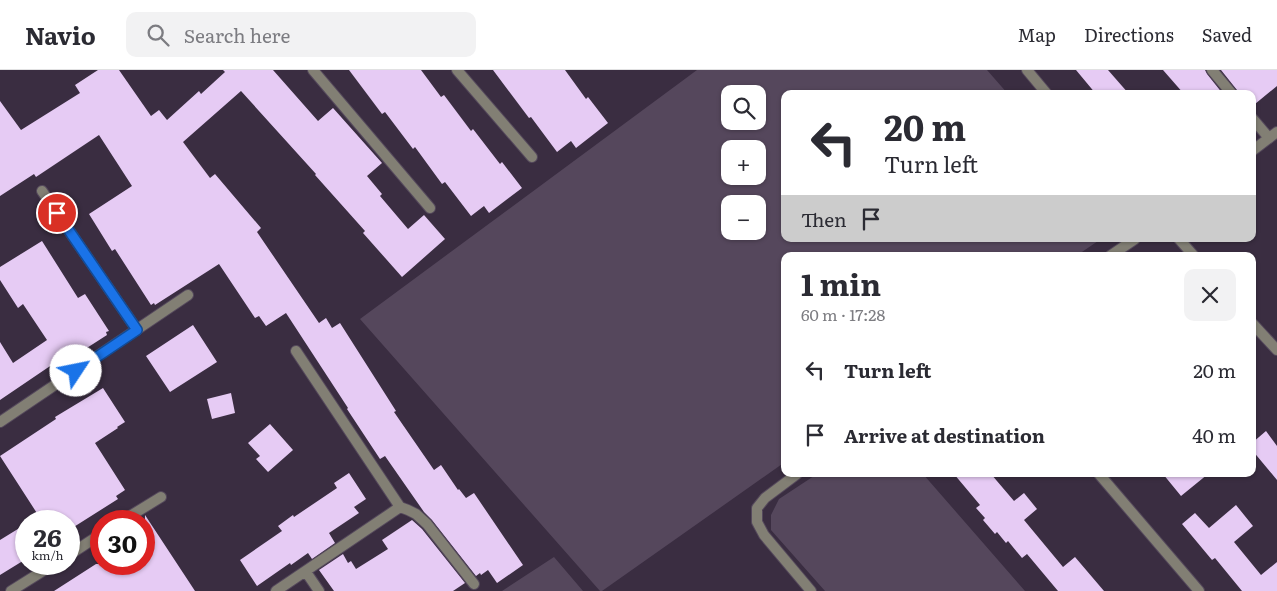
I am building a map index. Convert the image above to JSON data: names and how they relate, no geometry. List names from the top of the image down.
{
  "page": {
    "header": "Navio",
    "search": "Search here",
    "nav": ["Map", "Directions", "Saved"],
    "map_buttons": ["+", "−"],
    "turn": ["20 m", "Turn left"],
    "then": "Then",
    "heading": ["1 min", "60 m · 17:28"],
    "list": [
      {
        "name": "Turn left",
        "value": "20 m"
      },
      {
        "name": "Arrive at destination",
        "value": "40 m"
      }
    ],
    "speed": "26 km/h",
    "limit": "30"
  }
}
